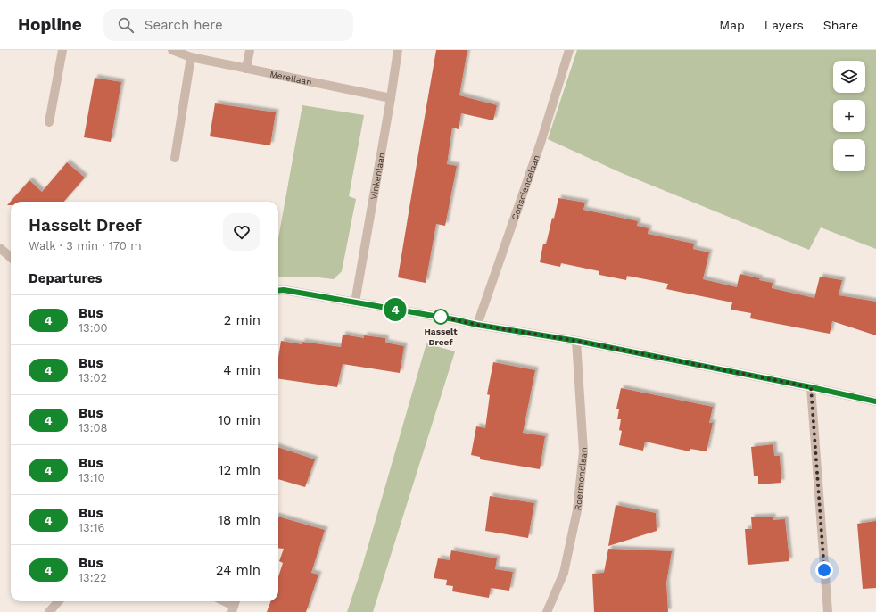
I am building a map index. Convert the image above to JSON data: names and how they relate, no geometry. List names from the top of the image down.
{
  "streets": {
    "street": [
      "Merellaan",
      "Vinkenlaan",
      "Consciencelaan",
      "Roermondlaan"
    ]
  },
  "crossings": [
    ["Merellaan", "Vinkenlaan"]
  ],
  "places": ["Hasselt Dreef"],
  "lines": ["bus line 4"],
  "page": {
    "header": "Hopline",
    "search": "Search here",
    "nav": ["Map", "Layers", "Share"],
    "on_map": "4",
    "map_buttons": ["+", "−"],
    "heading": [
      ["Hasselt Dreef", "Walk · 3 min · 170 m"],
      "Departures"
    ],
    "list": [
      {
        "mark": "4",
        "name": "Bus",
        "note": "13:00",
        "value": "2 min"
      },
      {
        "mark": "4",
        "name": "Bus",
        "note": "13:02",
        "value": "4 min"
      },
      {
        "mark": "4",
        "name": "Bus",
        "note": "13:08",
        "value": "10 min"
      },
      {
        "mark": "4",
        "name": "Bus",
        "note": "13:10",
        "value": "12 min"
      },
      {
        "mark": "4",
        "name": "Bus",
        "note": "13:16",
        "value": "18 min"
      },
      {
        "mark": "4",
        "name": "Bus",
        "note": "13:22",
        "value": "24 min"
      }
    ]
  }
}
